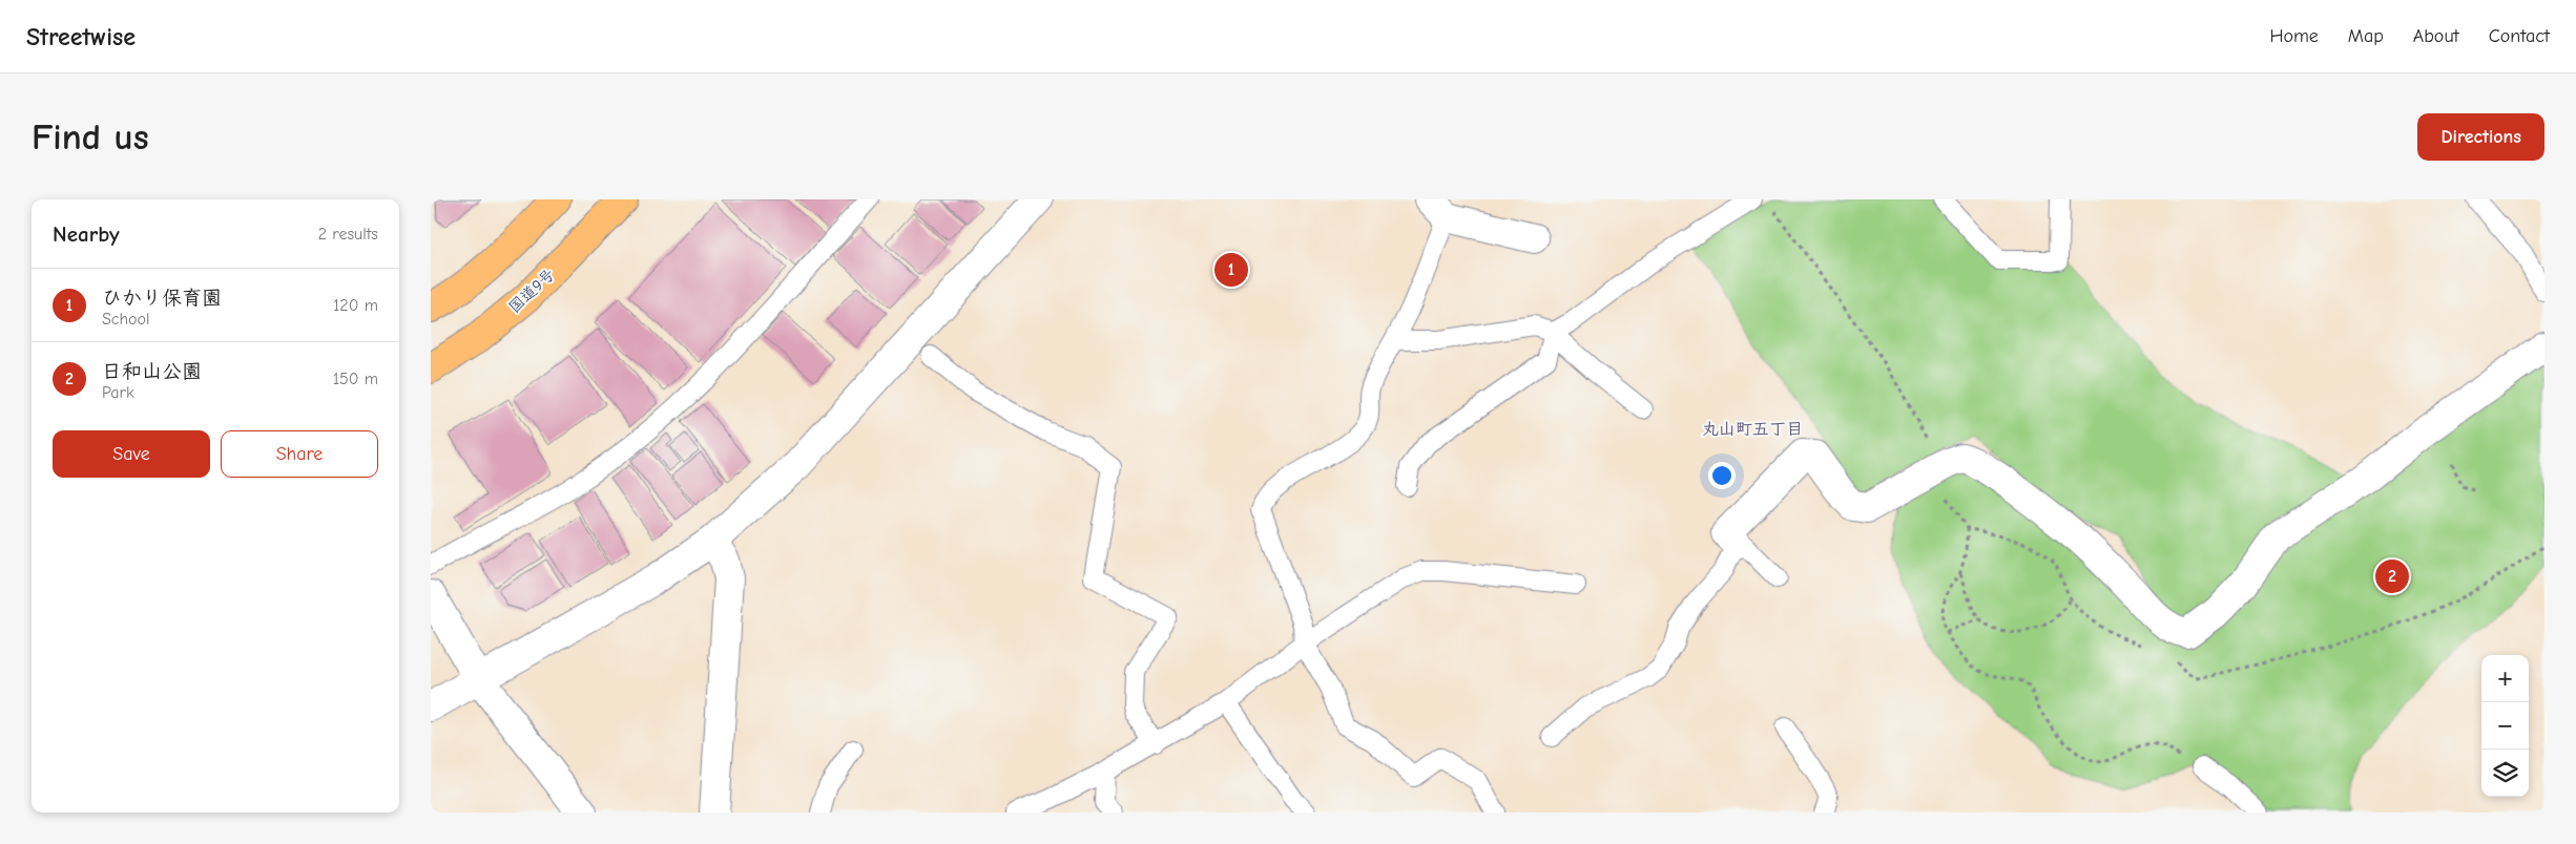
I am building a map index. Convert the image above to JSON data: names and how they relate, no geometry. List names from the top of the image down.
{
  "streets": {
    "highway": ["国道9号"]
  },
  "districts": ["丸山町五丁目"],
  "page": {
    "header": "Streetwise",
    "nav": [
      "Home",
      "Map",
      "About",
      "Contact"
    ],
    "buttons": [
      "Directions",
      ["Save", "Share"]
    ],
    "title": "Find us",
    "heading": ["Nearby", "2 results"],
    "pins": ["1", "2"],
    "list": [
      {
        "mark": "1",
        "name": "ひかり保育園",
        "note": "School",
        "value": "120 m"
      },
      {
        "mark": "2",
        "name": "日和山公園",
        "note": "Park",
        "value": "150 m"
      }
    ],
    "map_buttons": ["+", "−"]
  }
}
